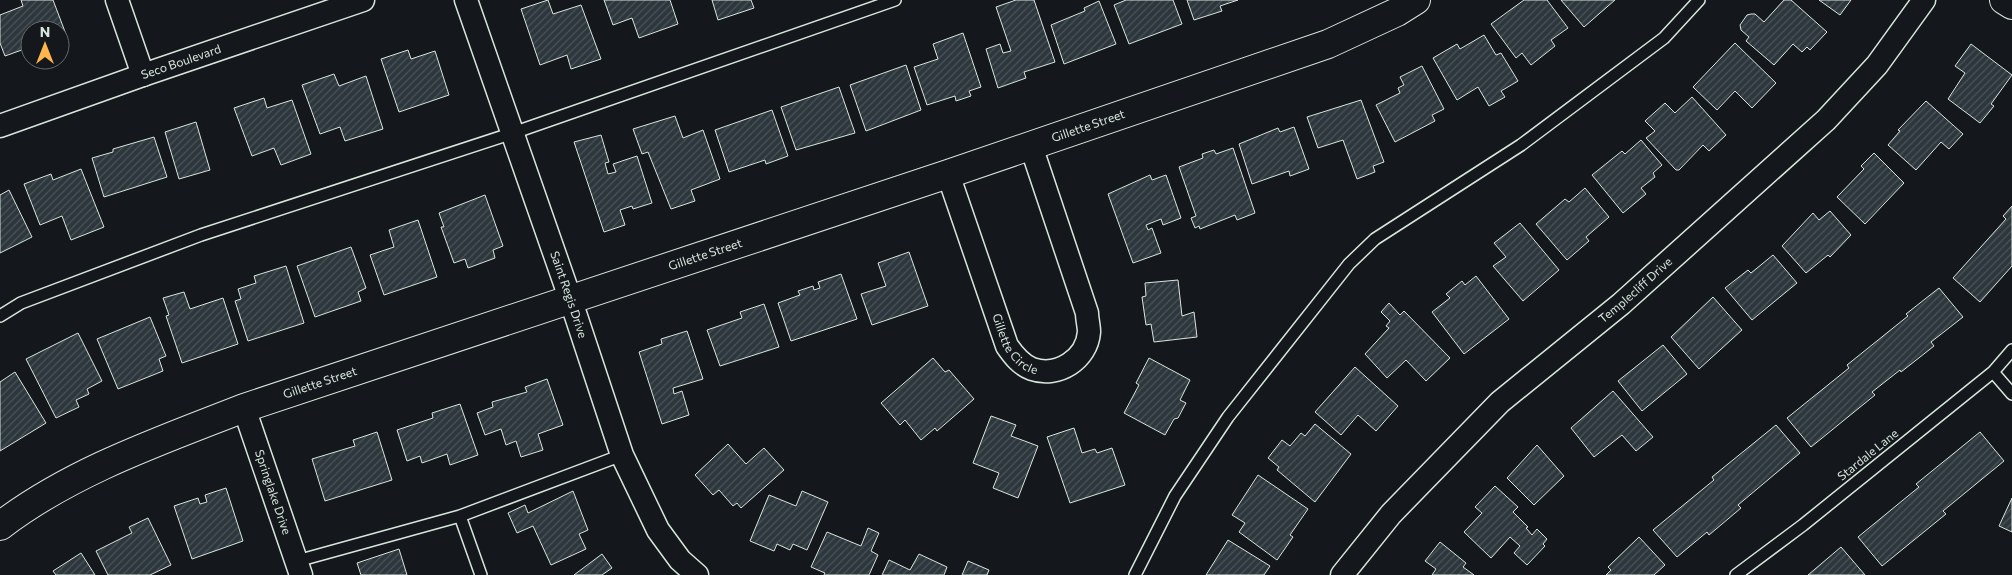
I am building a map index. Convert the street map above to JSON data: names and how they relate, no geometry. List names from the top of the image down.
{
  "streets": {
    "street": [
      "Seco Boulevard",
      "Gillette Street",
      "Templecliff Drive",
      "Saint Regis Drive",
      "Gillette Circle",
      "Springlake Drive"
    ],
    "lane": ["Stardale Lane"]
  },
  "crossings": [
    ["Gillette Street", "Saint Regis Drive"],
    ["Gillette Street", "Gillette Circle"],
    ["Gillette Street", "Springlake Drive"]
  ],
  "north": "top"
}
